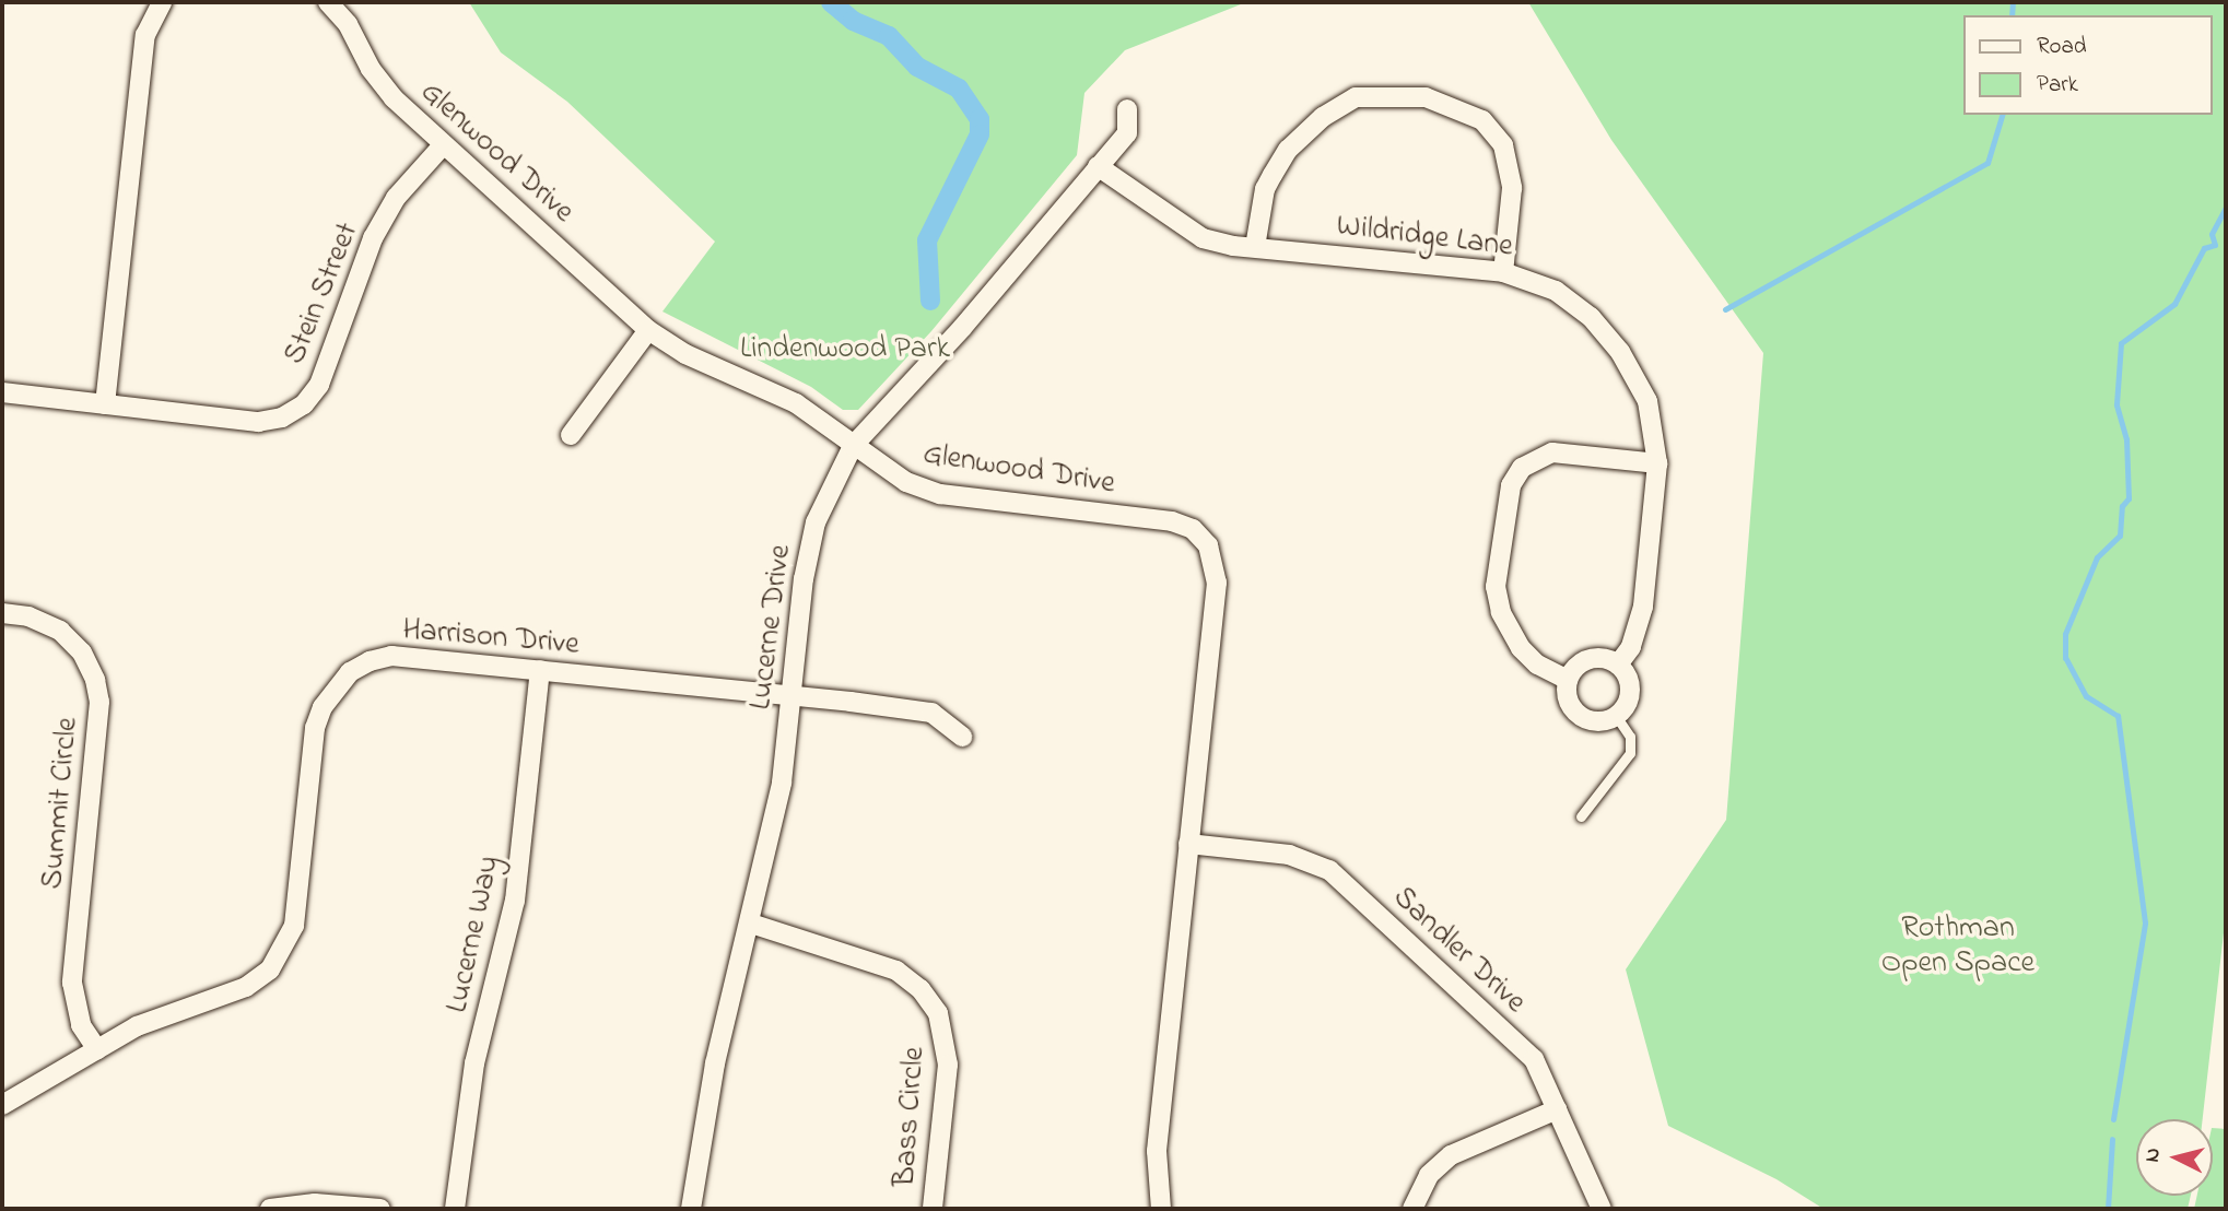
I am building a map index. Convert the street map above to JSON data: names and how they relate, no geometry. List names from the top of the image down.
{
  "streets": {
    "street": [
      "Glenwood Drive",
      "Wildridge Lane",
      "Stein Street",
      "Lucerne Drive",
      "Harrison Drive",
      "Summit Circle",
      "Lucerne Way",
      "Sandler Drive",
      "Bass Circle"
    ]
  },
  "crossings": [
    ["Glenwood Drive", "Stein Street"],
    ["Glenwood Drive", "Lucerne Drive"],
    ["Glenwood Drive", "Sandler Drive"],
    ["Wildridge Lane", "Lucerne Drive"],
    ["Lucerne Drive", "Harrison Drive"],
    ["Lucerne Drive", "Bass Circle"],
    ["Harrison Drive", "Summit Circle"],
    ["Harrison Drive", "Lucerne Way"]
  ],
  "parks": ["Lindenwood Park", "Rothman Open Space"],
  "legend": ["Road", "Park"],
  "north": "left"
}
